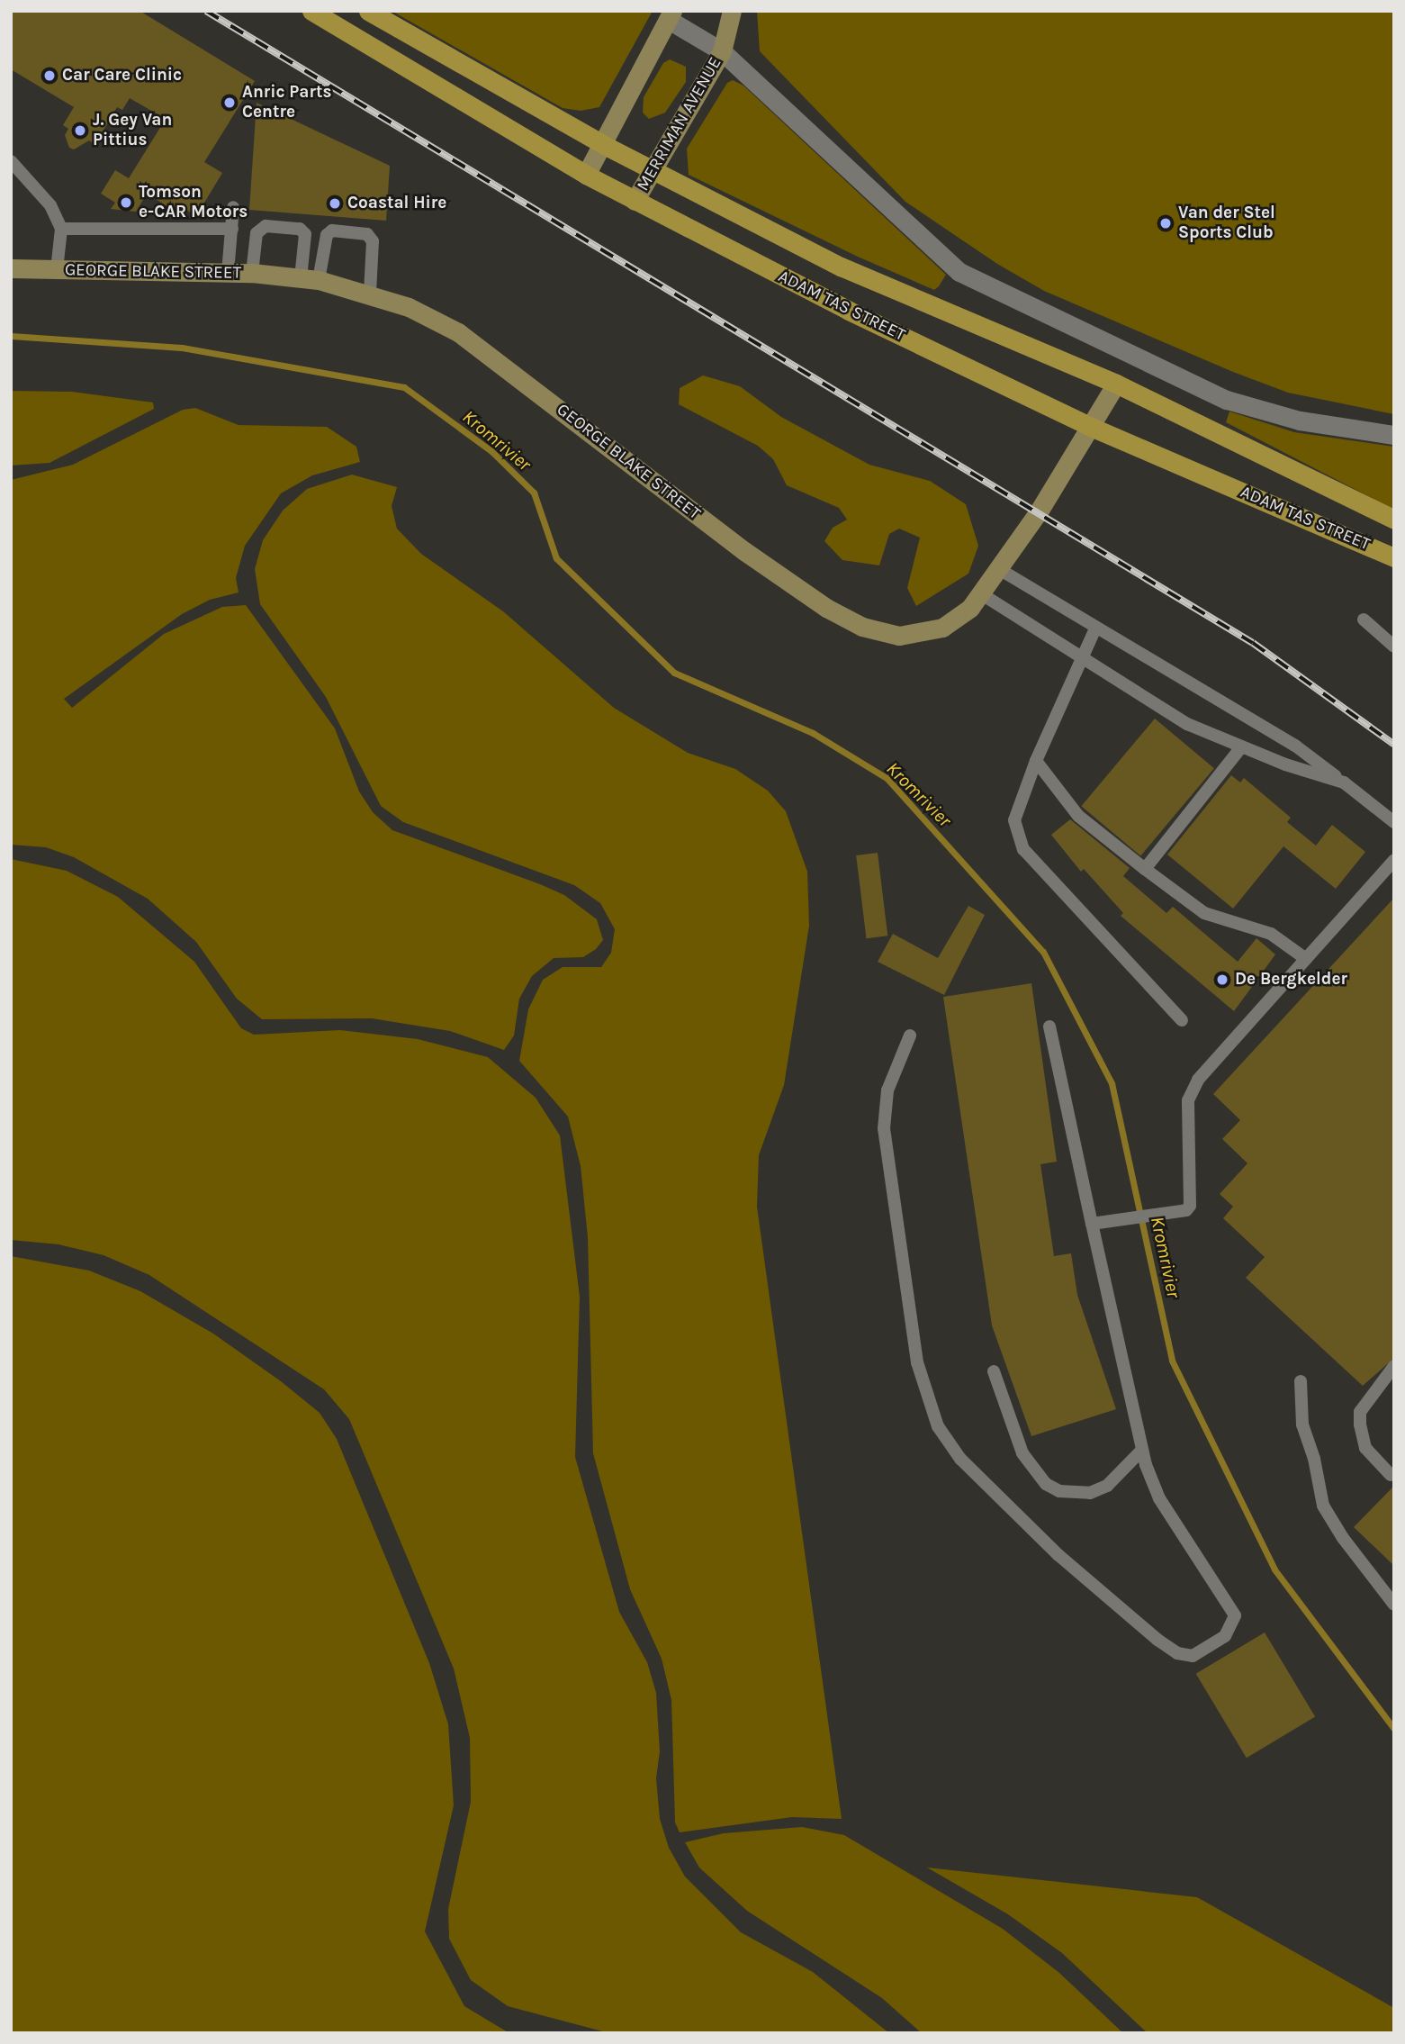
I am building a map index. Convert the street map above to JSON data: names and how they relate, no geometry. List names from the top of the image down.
{
  "streets": {
    "main road": ["ADAM TAS STREET"],
    "street": ["MERRIMAN AVENUE", "GEORGE BLAKE STREET"]
  },
  "crossings": [
    ["MERRIMAN AVENUE", "ADAM TAS STREET"],
    ["GEORGE BLAKE STREET", "ADAM TAS STREET"]
  ],
  "water": ["Kromrivier"],
  "places": [
    "Car Care Clinic",
    "Anric Parts Centre",
    "J. Gey Van Pittius",
    "Tomson e-CAR Motors",
    "Coastal Hire",
    "Van der Stel Sports Club",
    "De Bergkelder"
  ]
}
